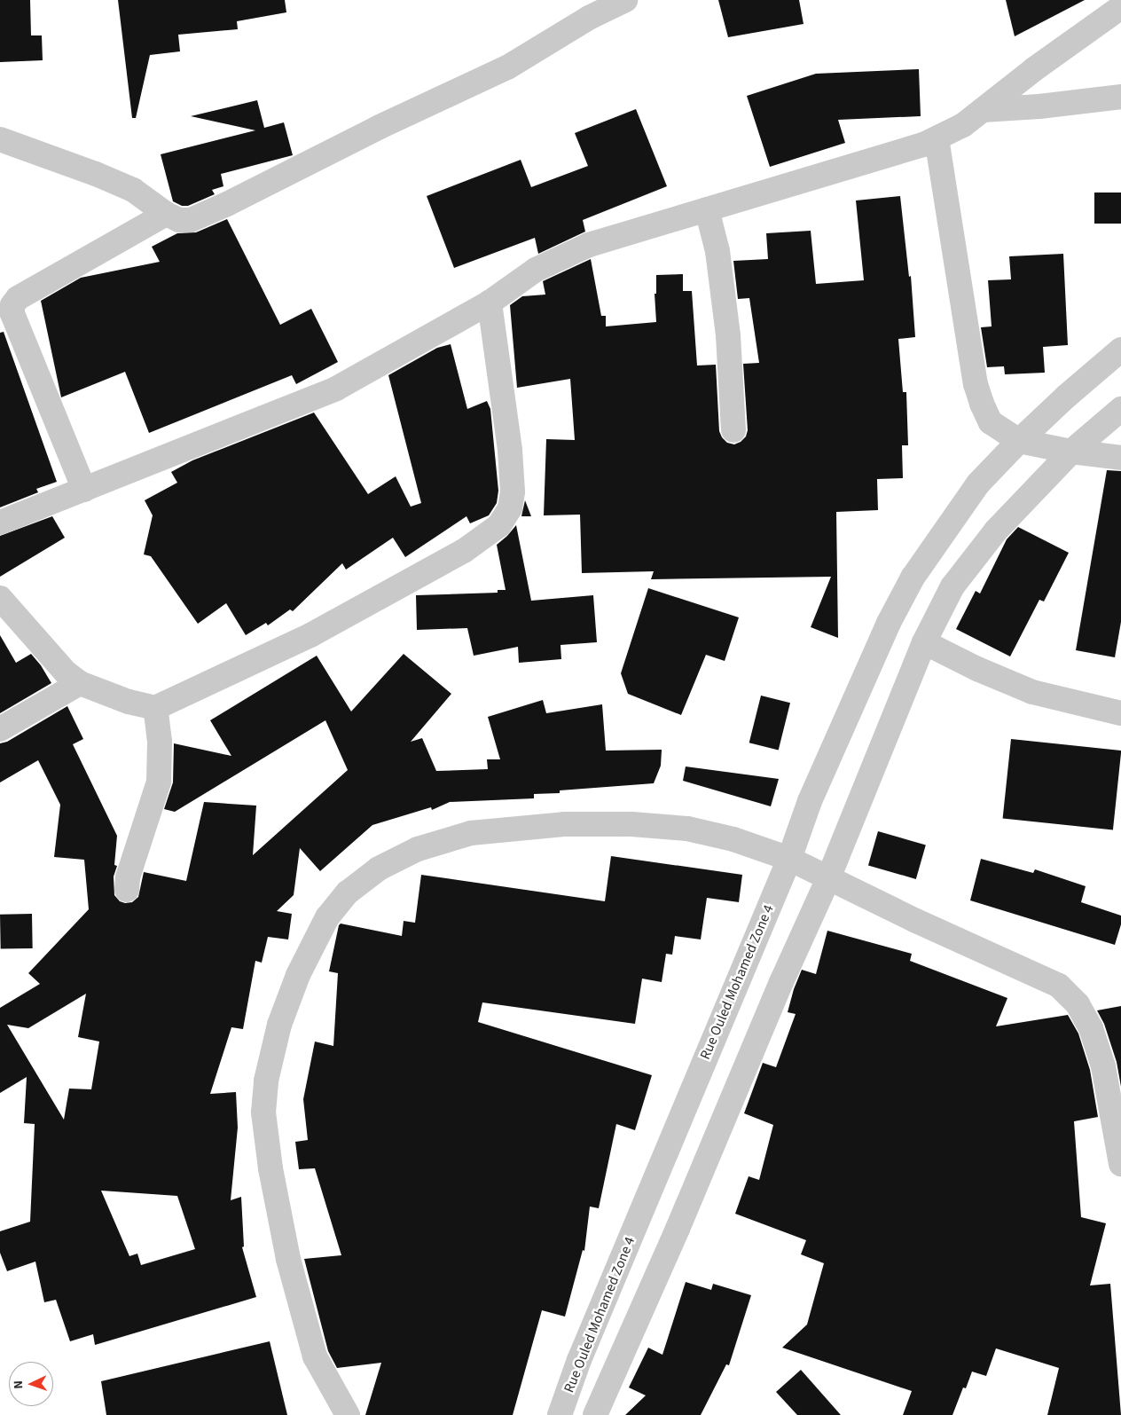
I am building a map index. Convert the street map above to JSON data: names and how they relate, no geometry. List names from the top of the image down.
{
  "streets": {
    "street": ["Rue Ouled Mohamed Zone 4"]
  },
  "north": "left"
}
